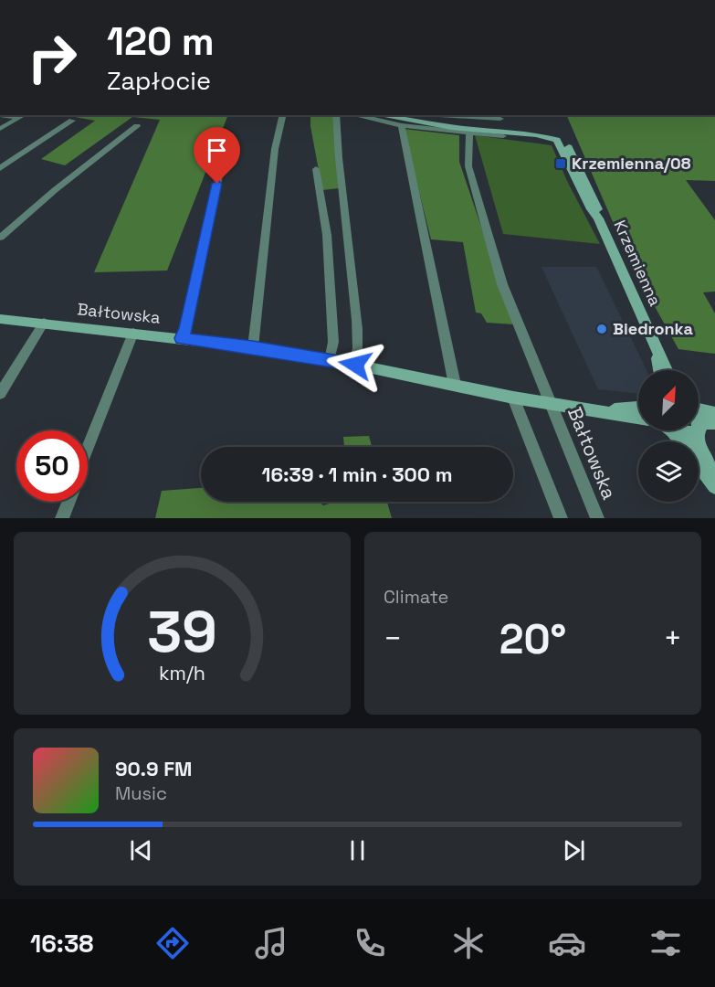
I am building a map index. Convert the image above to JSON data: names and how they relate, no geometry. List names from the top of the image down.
{
  "streets": {
    "main road": ["Krzemienna", "Bałtowska"]
  },
  "places": {
    "transit": ["Krzemienna/08"],
    "other": ["Biedronka"]
  },
  "north": "top right",
  "page": {
    "turn": ["120 m", "Zapłocie"],
    "limit": "50",
    "trip": "16:39 · 1 min · 300 m",
    "tile": "Climate",
    "heat": ["−", "20°", "+"],
    "song": ["90.9 FM", "Music"],
    "tabs": "16:38",
    "gauge": ["39", "km/h"]
  }
}
